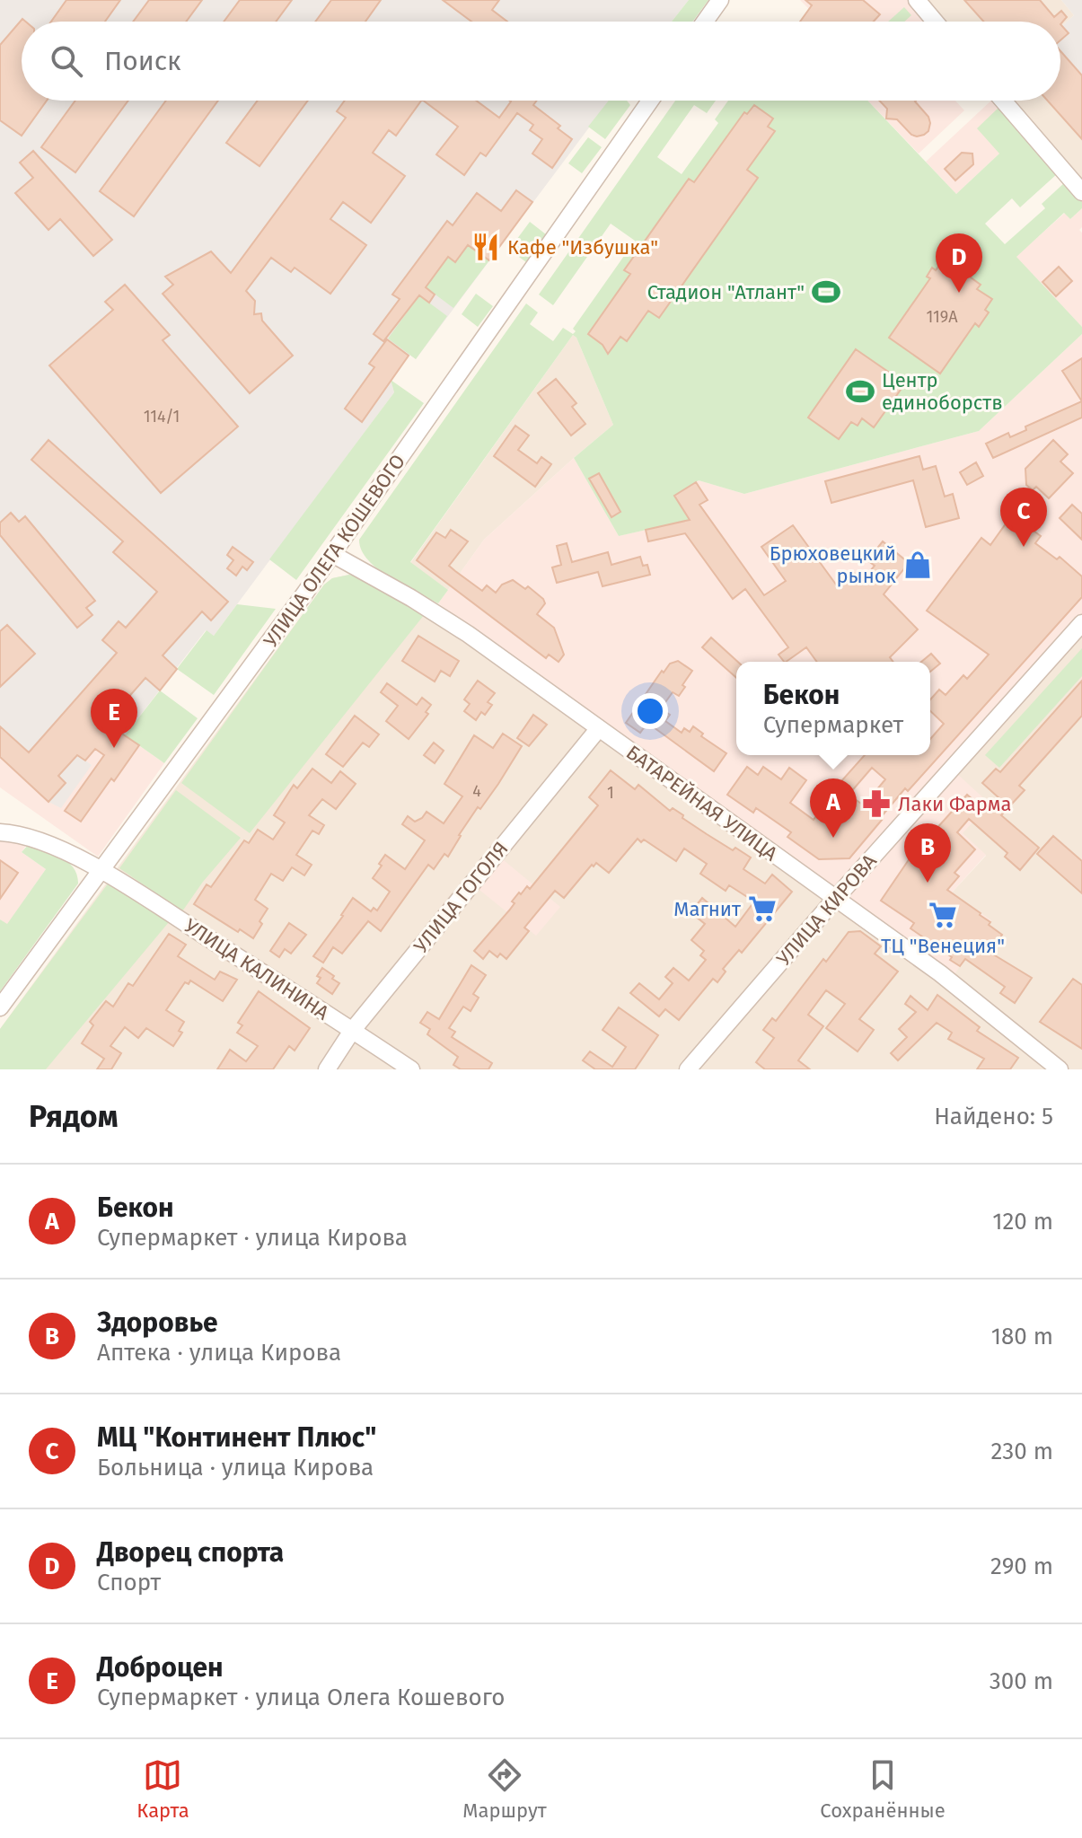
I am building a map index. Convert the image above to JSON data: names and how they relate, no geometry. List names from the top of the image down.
{
  "streets": {
    "street": [
      "УЛИЦА ОЛЕГА КОШЕВОГО",
      "БАТАРЕЙНАЯ УЛИЦА",
      "УЛИЦА ГОГОЛЯ",
      "УЛИЦА КИРОВА",
      "УЛИЦА КАЛИНИНА"
    ]
  },
  "crossings": [
    ["УЛИЦА ОЛЕГА КОШЕВОГО", "БАТАРЕЙНАЯ УЛИЦА"],
    ["УЛИЦА ОЛЕГА КОШЕВОГО", "УЛИЦА КАЛИНИНА"],
    ["БАТАРЕЙНАЯ УЛИЦА", "УЛИЦА ГОГОЛЯ"],
    ["БАТАРЕЙНАЯ УЛИЦА", "УЛИЦА КИРОВА"],
    ["УЛИЦА ГОГОЛЯ", "УЛИЦА КАЛИНИНА"]
  ],
  "places": {
    "restaurant": ["Кафе \"Избушка\""],
    "sports": ["Стадион \"Атлант\"", "Центр единоборств"],
    "shop": ["Брюховецкий рынок"],
    "pharmacy": ["Лаки Фарма"],
    "supermarket": ["Магнит", "ТЦ \"Венеция\""]
  },
  "house_numbers": [
    "119А",
    "114/1",
    "4",
    "1"
  ],
  "page": {
    "search": "Поиск",
    "pins": [
      "D",
      "C",
      "E",
      "A",
      "B"
    ],
    "popup": ["Бекон", "Супермаркет"],
    "heading": ["Рядом", "Найдено: 5"],
    "list": [
      {
        "mark": "A",
        "name": "Бекон",
        "note": "Супермаркет · улица Кирова",
        "value": "120 m"
      },
      {
        "mark": "B",
        "name": "Здоровье",
        "note": "Аптека · улица Кирова",
        "value": "180 m"
      },
      {
        "mark": "C",
        "name": "МЦ \"Континент Плюс\"",
        "note": "Больница · улица Кирова",
        "value": "230 m"
      },
      {
        "mark": "D",
        "name": "Дворец спорта",
        "note": "Спорт",
        "value": "290 m"
      },
      {
        "mark": "E",
        "name": "Доброцен",
        "note": "Супермаркет · улица Олега Кошевого",
        "value": "300 m"
      }
    ],
    "nav": ["Карта", "Маршрут", "Сохранённые"]
  }
}
